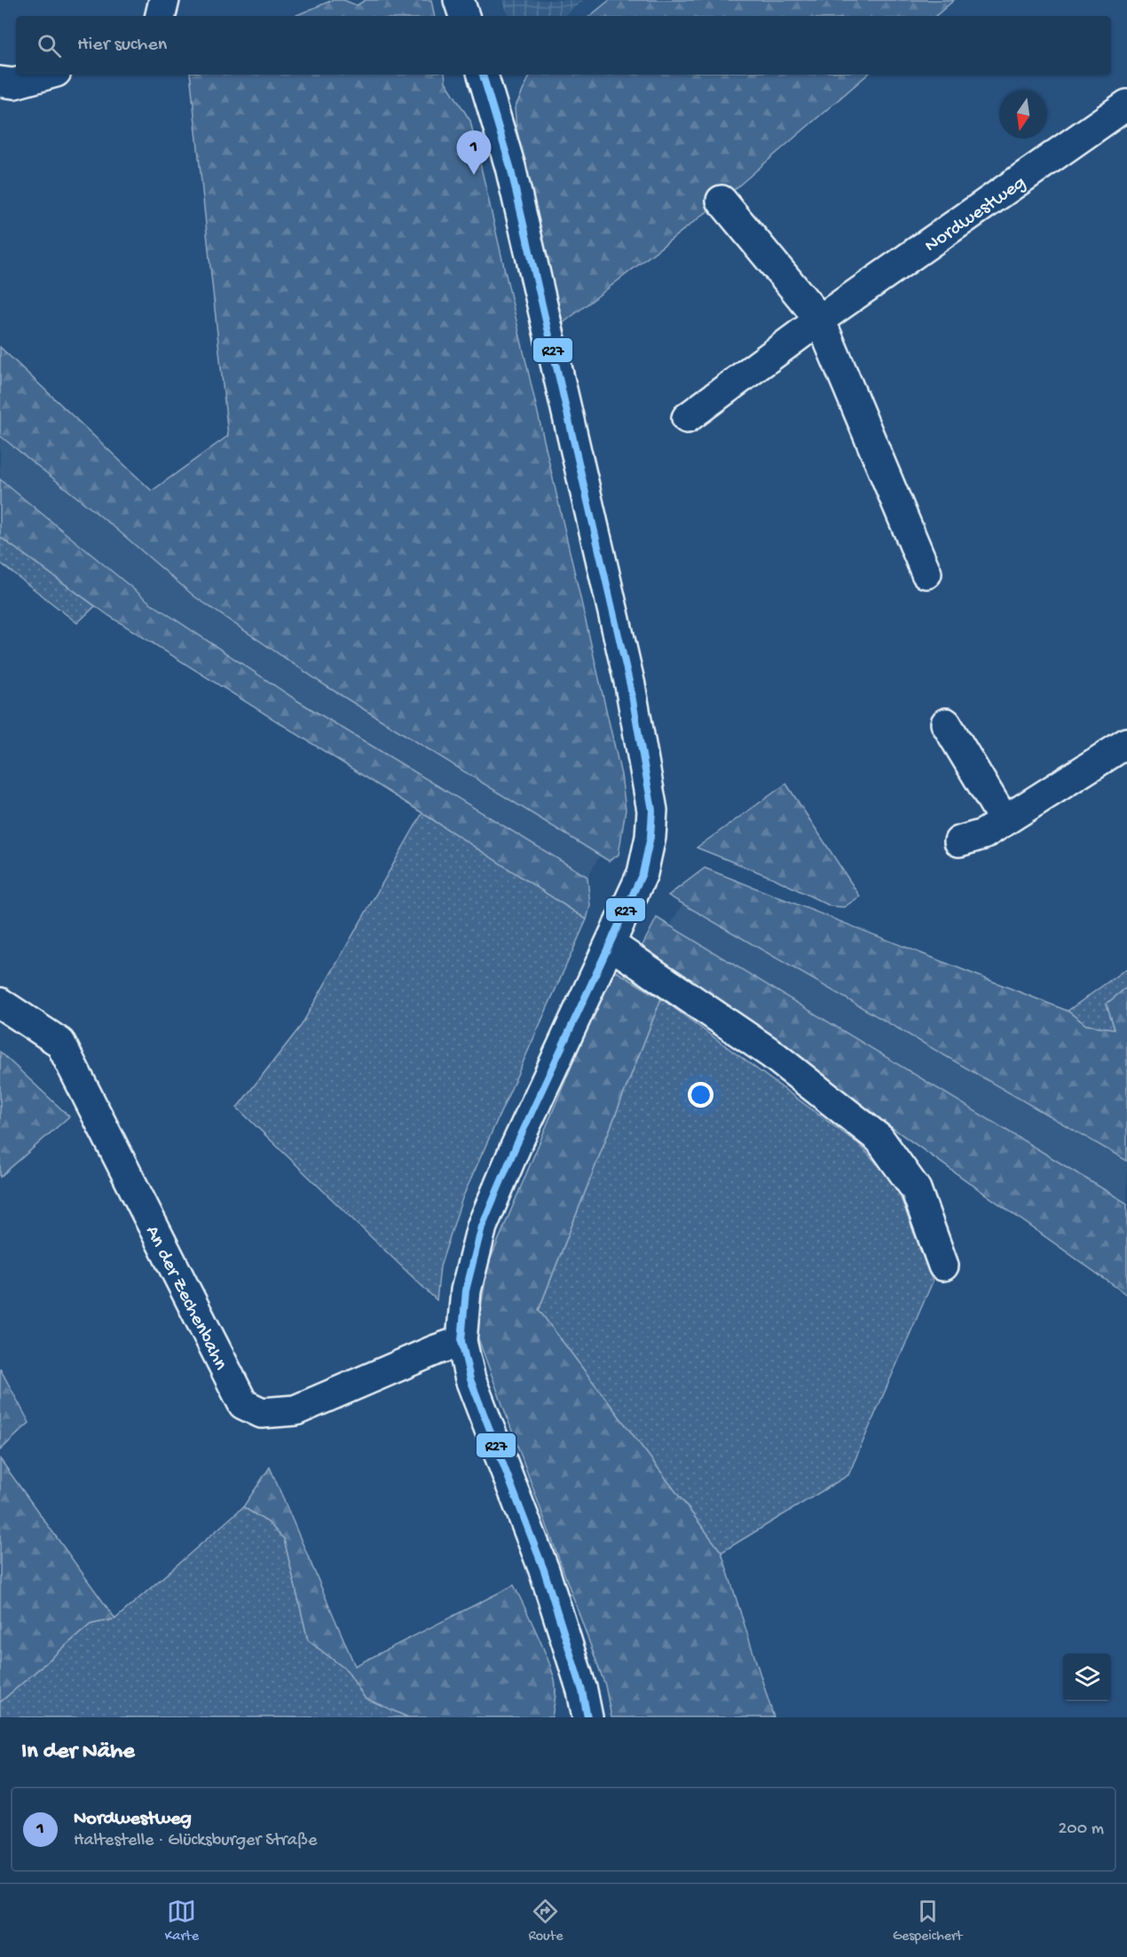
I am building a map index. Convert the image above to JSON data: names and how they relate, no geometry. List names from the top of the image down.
{
  "streets": {
    "main road": ["Nordwestweg", "An der Zechenbahn"]
  },
  "lines": ["transit line R27"],
  "north": "bottom",
  "page": {
    "search": "Hier suchen",
    "pins": "1",
    "heading": "In der Nähe",
    "list": [
      {
        "mark": "1",
        "name": "Nordwestweg",
        "note": "Haltestelle · Glücksburger Straße",
        "value": "200 m"
      }
    ],
    "nav": ["Karte", "Route", "Gespeichert"]
  }
}
